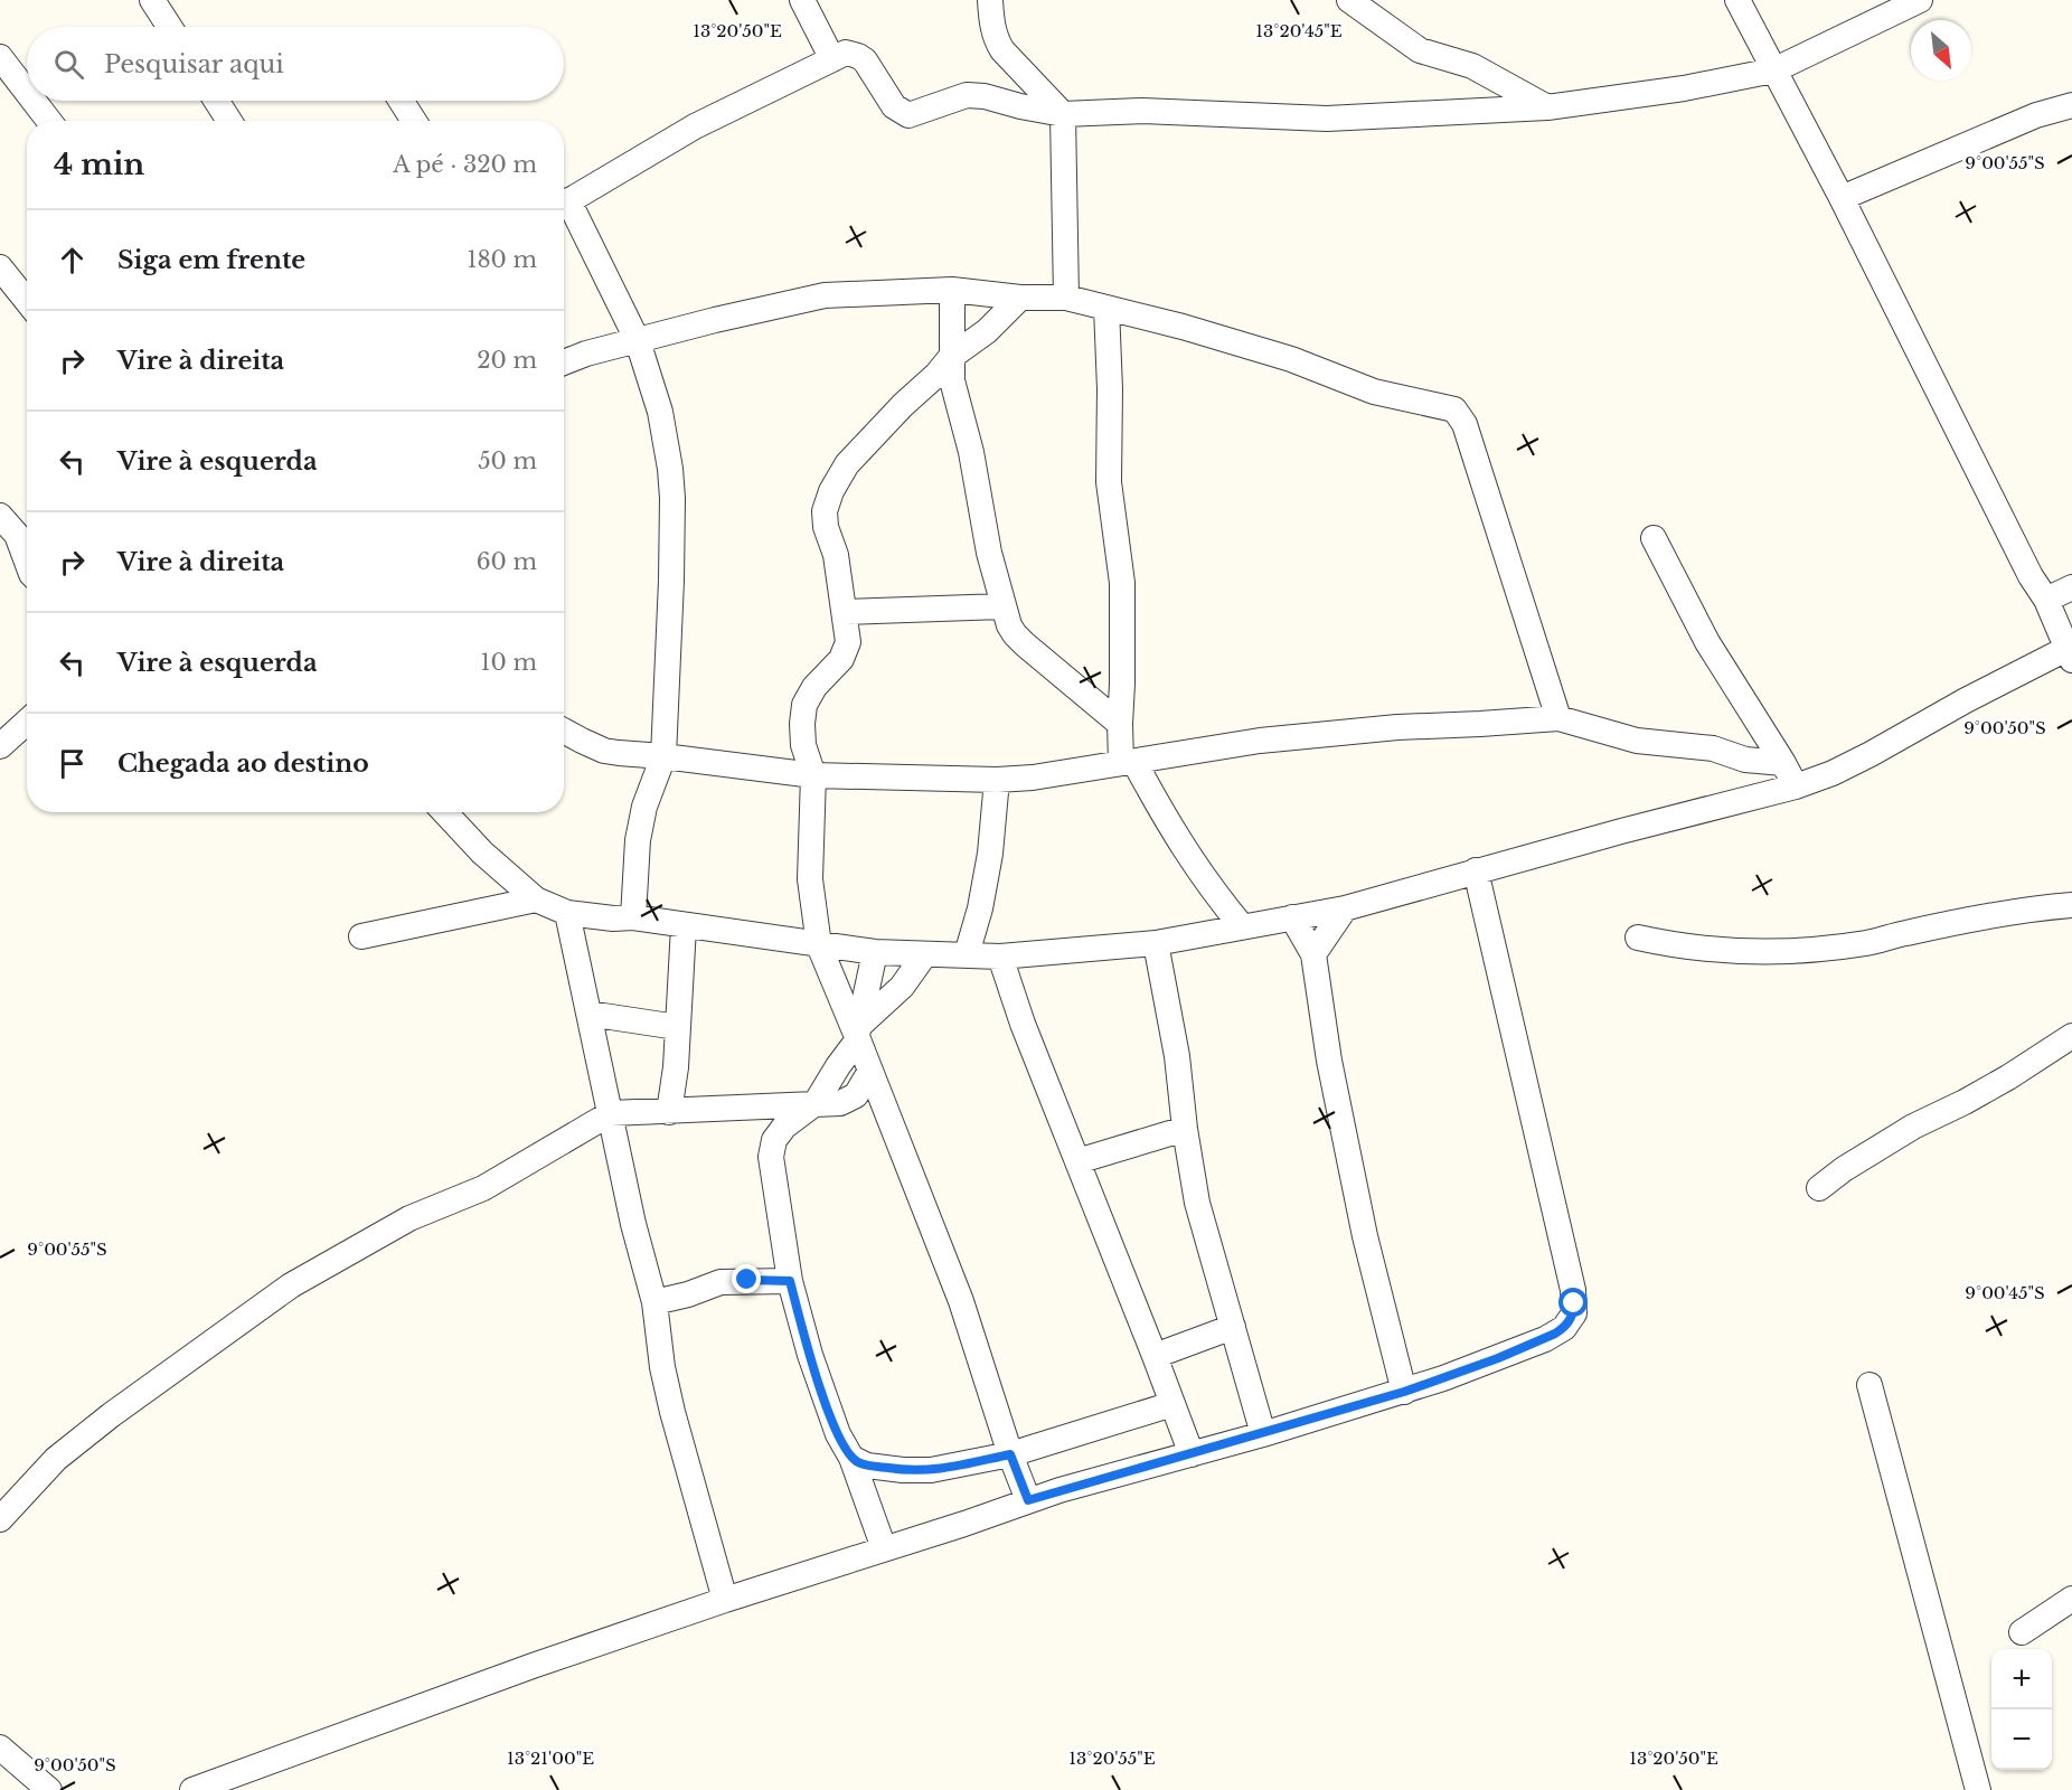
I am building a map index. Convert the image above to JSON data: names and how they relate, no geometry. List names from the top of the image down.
{
  "north": "bottom right",
  "page": {
    "search": "Pesquisar aqui",
    "heading": ["4 min", "A pé · 320 m"],
    "list": [
      ["Siga em frente", "180 m"],
      ["Vire à direita", "20 m"],
      ["Vire à esquerda", "50 m"],
      ["Vire à direita", "60 m"],
      ["Vire à esquerda", "10 m"],
      "Chegada ao destino"
    ],
    "map_buttons": ["+", "−"]
  },
  "coordinates": [
    "13°20'50\"E",
    "13°20'45\"E",
    "9°00'55\"S",
    "9°00'50\"S",
    "9°00'45\"S",
    "13°21'00\"E",
    "13°20'55\"E"
  ]
}
